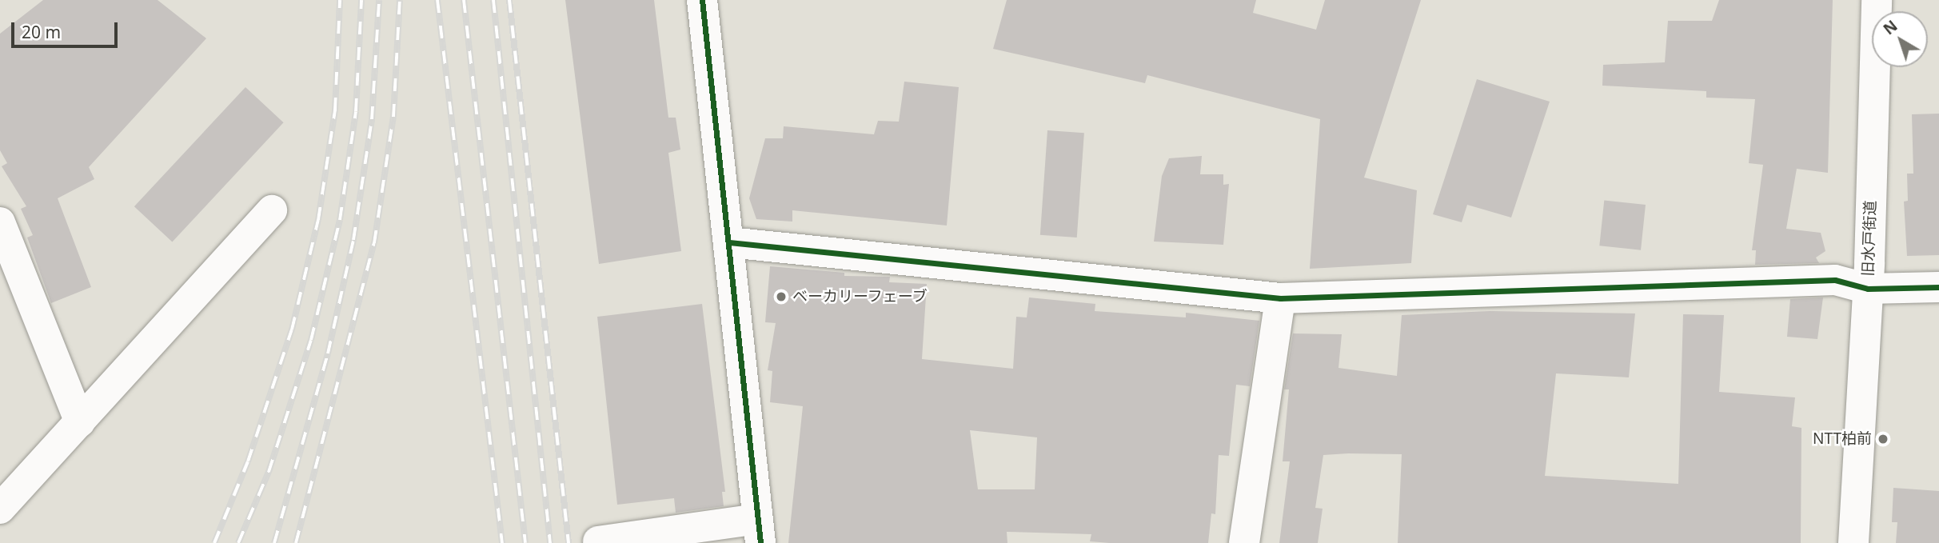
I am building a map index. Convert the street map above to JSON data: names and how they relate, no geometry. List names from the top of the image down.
{
  "streets": {
    "street": ["旧水戸街道"]
  },
  "places": ["ベーカリーフェーブ", "NTT柏前"],
  "scale_bar": "20 m",
  "north": "top left"
}
